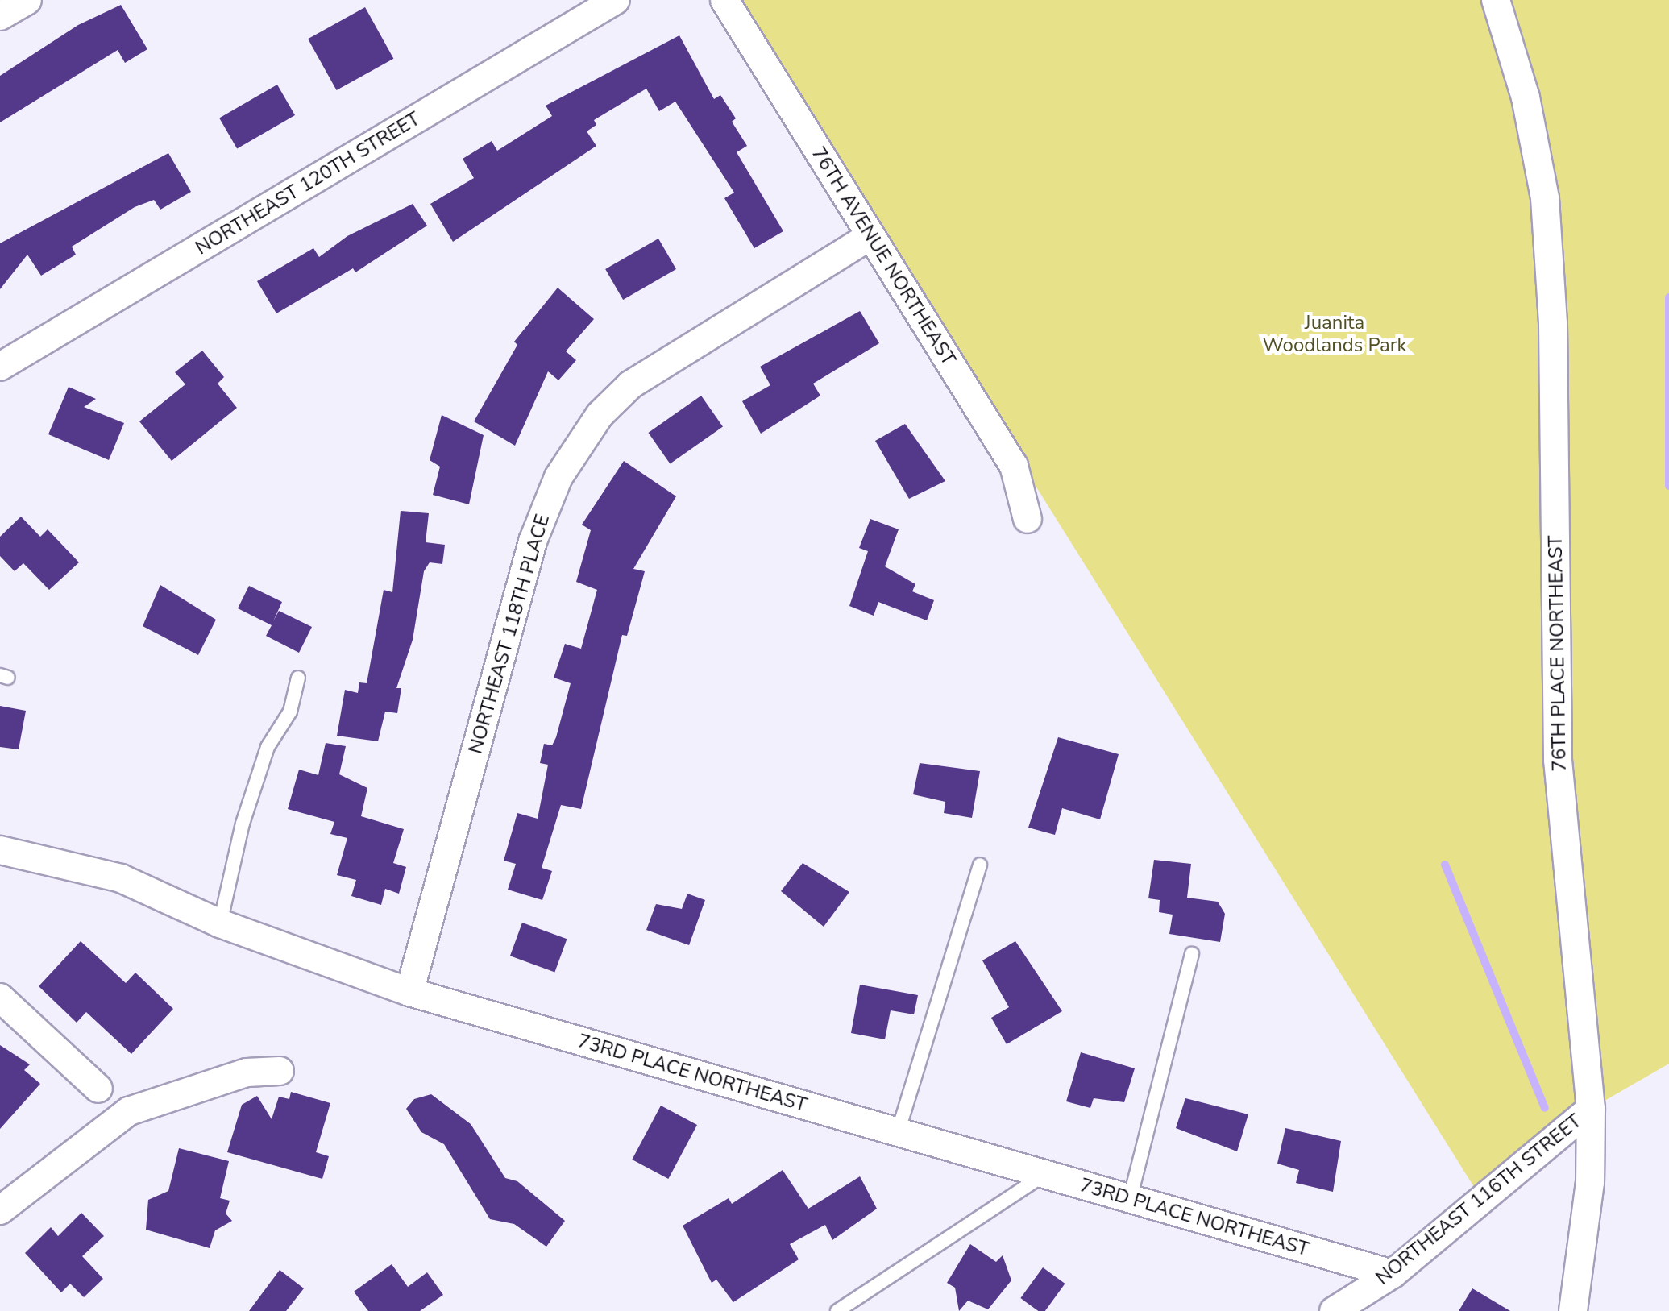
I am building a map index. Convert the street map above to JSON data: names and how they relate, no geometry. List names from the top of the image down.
{
  "streets": {
    "street": [
      "NORTHEAST 120TH STREET",
      "76TH AVENUE NORTHEAST",
      "NORTHEAST 118TH PLACE",
      "76TH PLACE NORTHEAST",
      "73RD PLACE NORTHEAST",
      "NORTHEAST 116TH STREET"
    ]
  },
  "crossings": [
    ["76TH AVENUE NORTHEAST", "NORTHEAST 118TH PLACE"],
    ["NORTHEAST 118TH PLACE", "73RD PLACE NORTHEAST"],
    ["76TH PLACE NORTHEAST", "NORTHEAST 116TH STREET"],
    ["73RD PLACE NORTHEAST", "NORTHEAST 116TH STREET"]
  ],
  "parks": ["Juanita Woodlands Park"]
}
